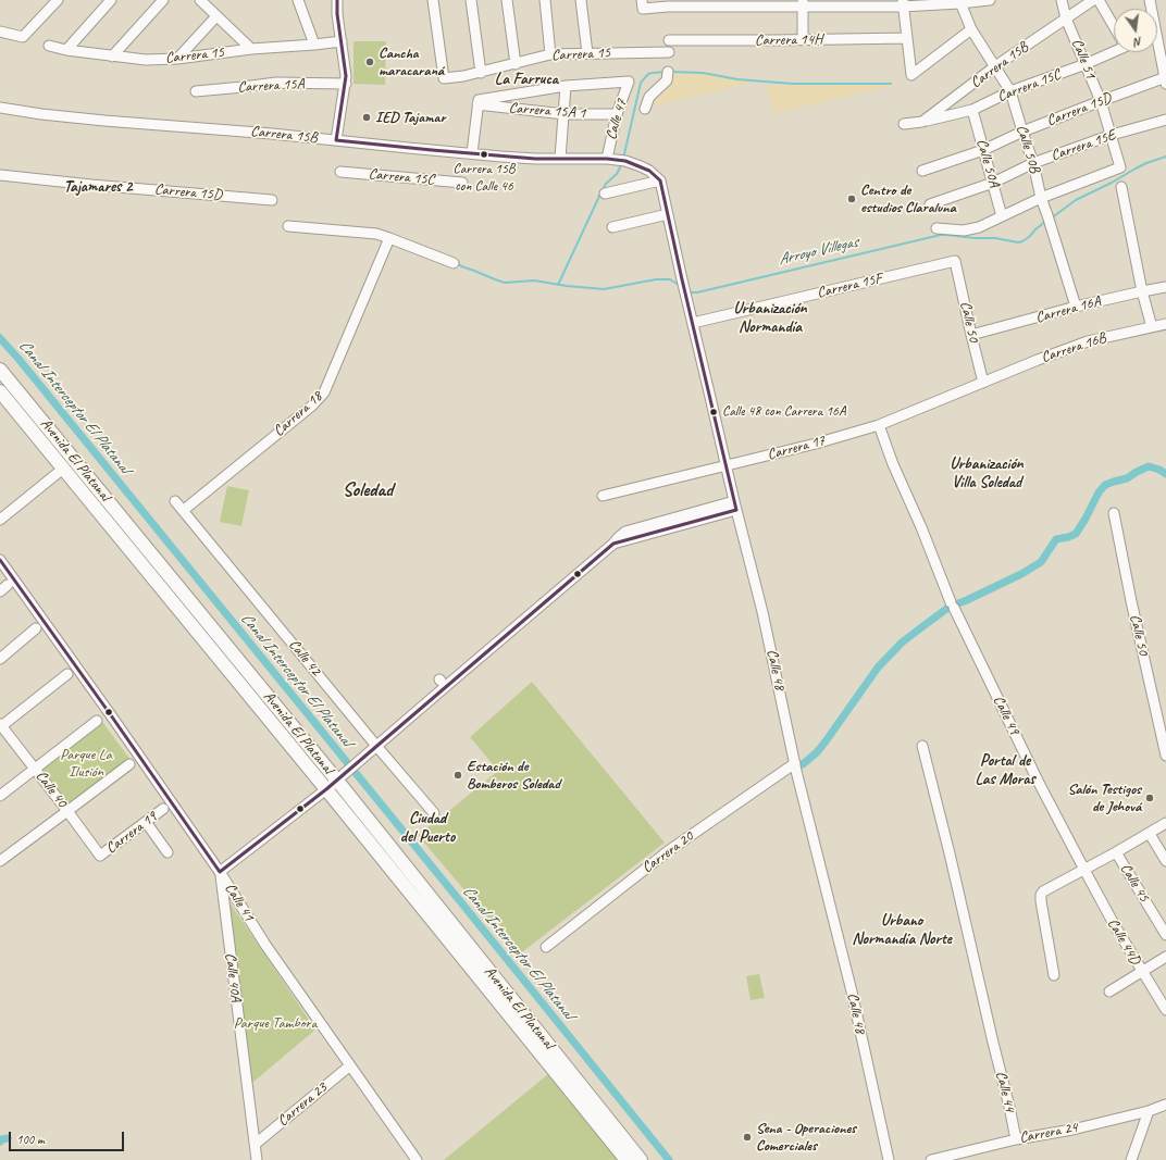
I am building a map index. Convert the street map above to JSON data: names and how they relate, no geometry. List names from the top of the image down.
{
  "streets": {
    "main road": ["Avenida El Platanal"],
    "street": [
      "Carrera 14H",
      "Carrera 15",
      "Calle 51",
      "Carrera 15B",
      "Carrera 15A",
      "Carrera 15C",
      "Carrera 15D",
      "Carrera 15A 1",
      "Calle 47",
      "Carrera 15E",
      "Calle 50B",
      "Calle 50A",
      "Carrera 15F",
      "Carrera 16A",
      "Calle 50",
      "Carrera 16B",
      "Carrera 18",
      "Carrera 17",
      "Calle 42",
      "Calle 48",
      "Calle 49",
      "Calle 40",
      "Carrera 19",
      "Carrera 20",
      "Calle 45",
      "Calle 41",
      "Calle 44D",
      "Calle 40A",
      "Calle 44",
      "Carrera 23",
      "Carrera 24"
    ]
  },
  "crossings": [
    ["Calle 51", "Carrera 15B"],
    ["Calle 51", "Carrera 15C"],
    ["Calle 51", "Carrera 15D"],
    ["Calle 51", "Carrera 15E"],
    ["Calle 51", "Calle 50B"],
    ["Carrera 15B", "Carrera 15C"],
    ["Carrera 15B", "Calle 47"],
    ["Carrera 15B", "Calle 50B"],
    ["Carrera 15B", "Calle 48"],
    ["Carrera 15C", "Calle 50B"],
    ["Carrera 15C", "Calle 50A"],
    ["Carrera 15D", "Calle 50B"],
    ["Carrera 15D", "Calle 50A"],
    ["Carrera 15A 1", "Calle 47"],
    ["Carrera 15E", "Calle 50B"],
    ["Carrera 15E", "Calle 50A"],
    ["Calle 50B", "Carrera 16A"],
    ["Carrera 15F", "Calle 50"],
    ["Carrera 15F", "Calle 48"],
    ["Carrera 16A", "Calle 50"],
    ["Calle 50", "Carrera 16B"],
    ["Calle 50", "Carrera 17"],
    ["Carrera 16B", "Carrera 17"],
    ["Carrera 18", "Calle 42"],
    ["Carrera 17", "Calle 48"],
    ["Carrera 17", "Calle 49"],
    ["Calle 48", "Carrera 20"],
    ["Calle 49", "Calle 44D"],
    ["Calle 40", "Carrera 19"],
    ["Calle 41", "Calle 40A"],
    ["Calle 41", "Carrera 23"],
    ["Calle 40A", "Carrera 23"],
    ["Calle 44", "Carrera 24"]
  ],
  "districts": [
    "La Farruca",
    "Tajamares 2",
    "Urbanización Normandía",
    "Urbanización Villa Soledad",
    "Soledad",
    "Portal de Las Moras",
    "Ciudad del Puerto",
    "Urbano Normandía Norte"
  ],
  "water": ["Arroyo Villegas", "Canal Interceptor El Platanal"],
  "parks": ["Parque La Ilusión", "Parque Tambora"],
  "places": [
    "Cancha maracaraná",
    "IED Tajamar",
    "Carrera 15B con Calle 46",
    "Centro de estudios Claraluna",
    "Calle 48 con Carrera 16A",
    "Estación de Bomberos Soledad",
    "Salón Testigos de Jehová",
    "Sena - Operaciones Comerciales"
  ],
  "scale_bar": "100 m",
  "north": "bottom"
}
